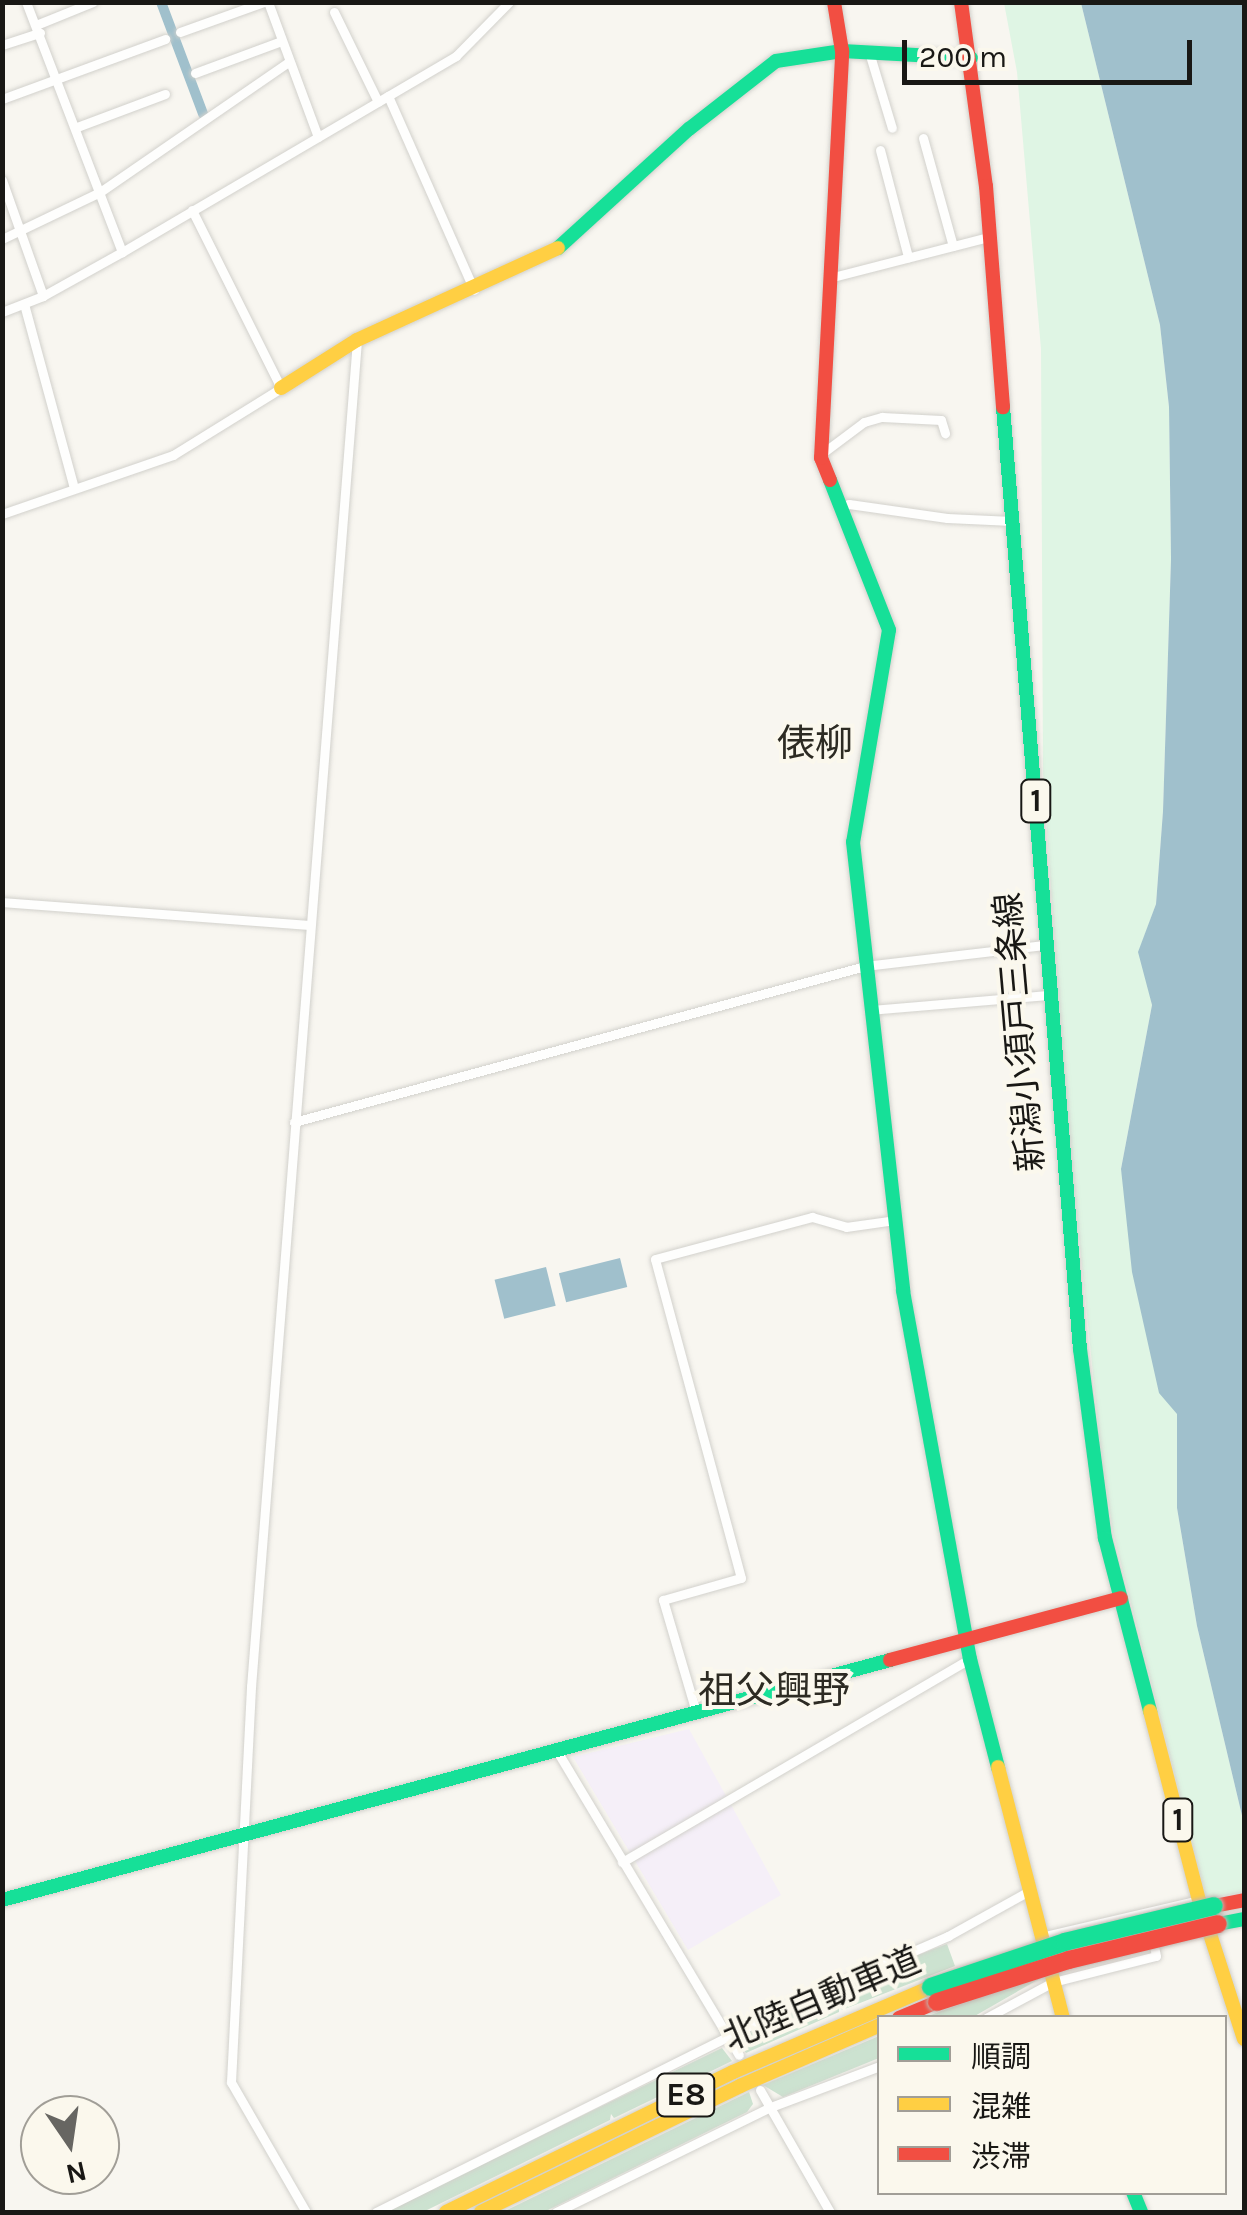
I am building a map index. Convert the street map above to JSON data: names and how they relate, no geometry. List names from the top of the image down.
{
  "streets": {
    "main road": [
      "1",
      "新潟小須戸三条線",
      "北陸自動車道",
      "E8"
    ]
  },
  "districts": ["俵柳", "祖父興野"],
  "legend": ["順調", "混雑", "渋滞"],
  "scale_bar": "200 m",
  "north": "bottom"
}
